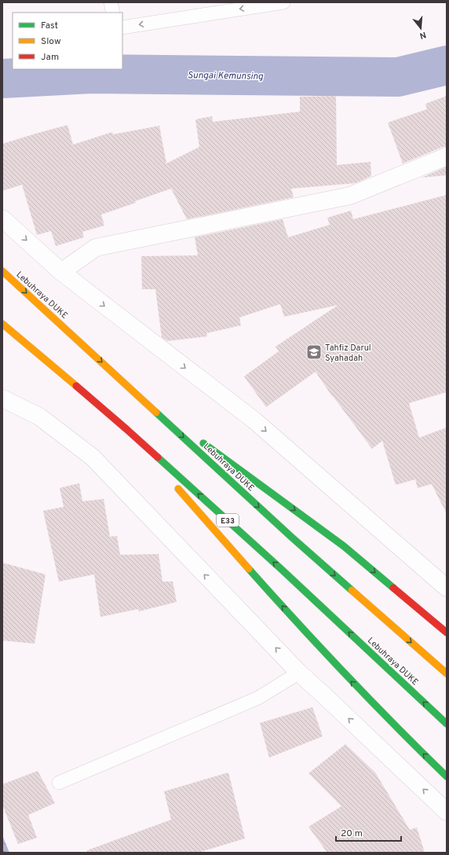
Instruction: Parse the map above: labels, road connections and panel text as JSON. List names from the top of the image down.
{
  "streets": {
    "highway": ["Lebuhraya DUKE", "E33"]
  },
  "water": ["Sungai Kemunsing"],
  "places": {
    "school or university": ["Tahfiz Darul Syahadah"]
  },
  "legend": ["Fast", "Slow", "Jam"],
  "scale_bar": "20 m",
  "north": "bottom"
}
